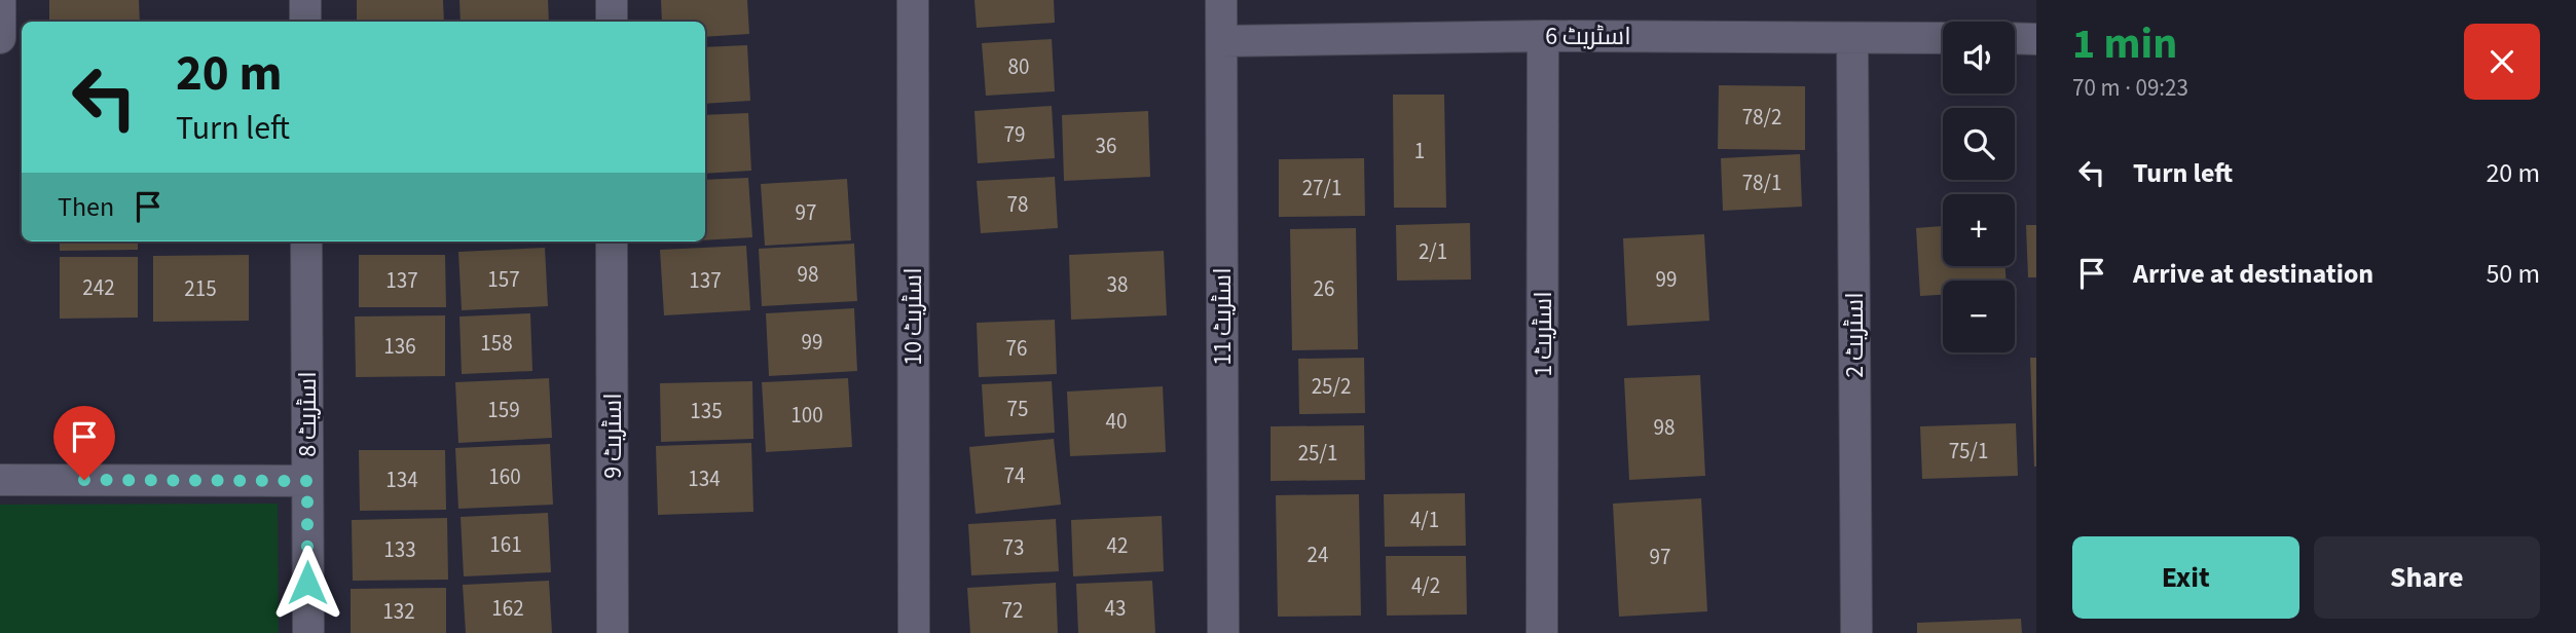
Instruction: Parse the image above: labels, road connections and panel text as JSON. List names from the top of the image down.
{
  "streets": {
    "street": [
      "اسٹریٹ 6",
      "اسٹریٹ 10",
      "اسٹریٹ 11",
      "اسٹریٹ 1",
      "اسٹریٹ 2",
      "اسٹریٹ 8",
      "اسٹریٹ 9"
    ]
  },
  "crossings": [
    ["اسٹریٹ 6", "اسٹریٹ 11"],
    ["اسٹریٹ 6", "اسٹریٹ 1"],
    ["اسٹریٹ 6", "اسٹریٹ 2"]
  ],
  "house_numbers": [
    "80",
    "78/2",
    "79",
    "36",
    "1",
    "78/1",
    "27/1",
    "78",
    "97",
    "2/1",
    "98",
    "157",
    "99",
    "137",
    "137",
    "38",
    "242",
    "215",
    "26",
    "99",
    "158",
    "136",
    "76",
    "25/2",
    "75",
    "159",
    "135",
    "100",
    "40",
    "98",
    "75/1",
    "25/1",
    "74",
    "160",
    "134",
    "134",
    "4/1",
    "161",
    "42",
    "73",
    "133",
    "24",
    "97",
    "4/2",
    "162",
    "43",
    "72",
    "132"
  ],
  "page": {
    "heading": ["1 min", "70 m · 09:23"],
    "map_buttons": ["+", "−"],
    "turn": ["20 m", "Turn left"],
    "list": [
      {
        "name": "Turn left",
        "value": "20 m"
      },
      {
        "name": "Arrive at destination",
        "value": "50 m"
      }
    ],
    "then": "Then",
    "buttons": ["Exit", "Share"]
  }
}
